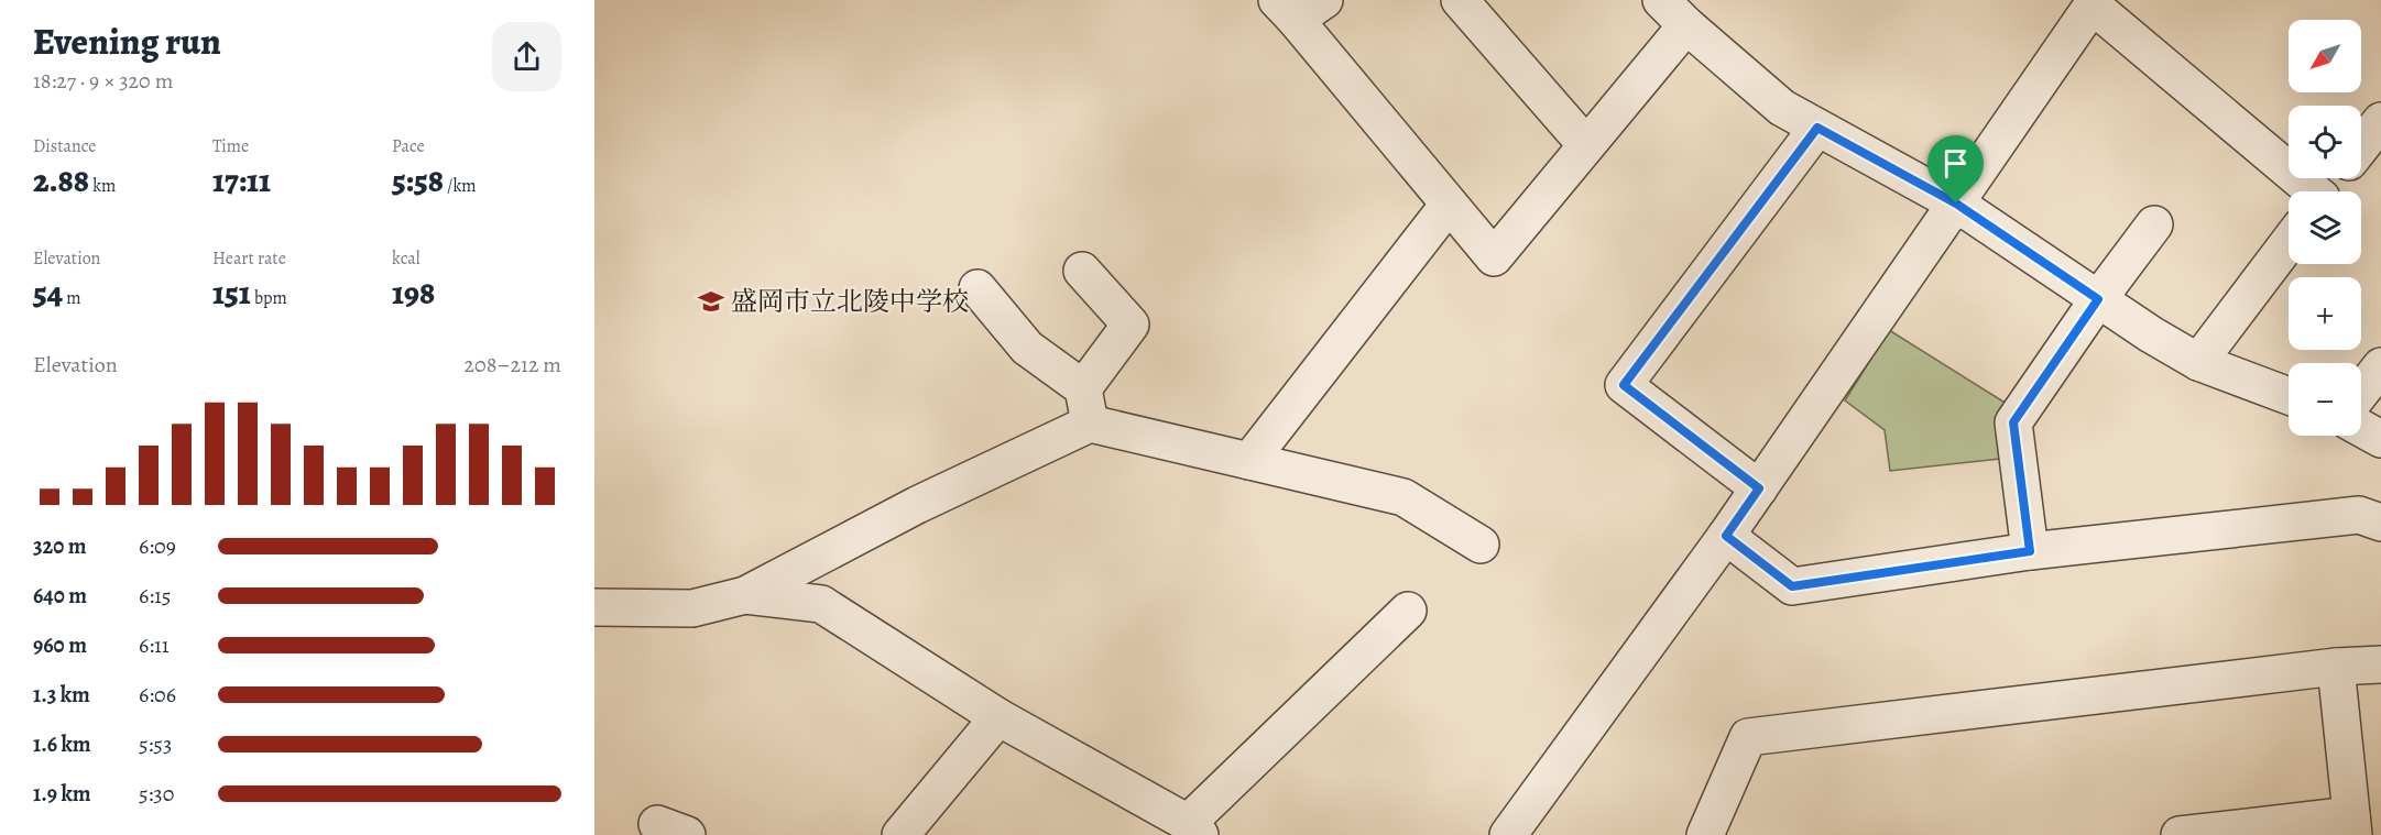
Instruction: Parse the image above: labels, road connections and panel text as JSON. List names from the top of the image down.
{
  "places": {
    "school or university": ["盛岡市立北陵中学校"]
  },
  "north": "bottom left",
  "page": {
    "heading": ["Evening run", "18:27 · 9 × 320 m"],
    "map_buttons": ["+", "−"],
    "stats": [
      ["Distance", "2.88 km"],
      ["Time", "17:11"],
      ["Pace", "5:58 /km"],
      ["Elevation", "54 m"],
      ["Heart rate", "151 bpm"],
      ["kcal", "198"]
    ],
    "chart": ["Elevation", "208–212 m"],
    "list": [
      {
        "name": "320 m",
        "note": "6:09"
      },
      {
        "name": "640 m",
        "note": "6:15"
      },
      {
        "name": "960 m",
        "note": "6:11"
      },
      {
        "name": "1.3 km",
        "note": "6:06"
      },
      {
        "name": "1.6 km",
        "note": "5:53"
      },
      {
        "name": "1.9 km",
        "note": "5:30"
      }
    ]
  }
}
